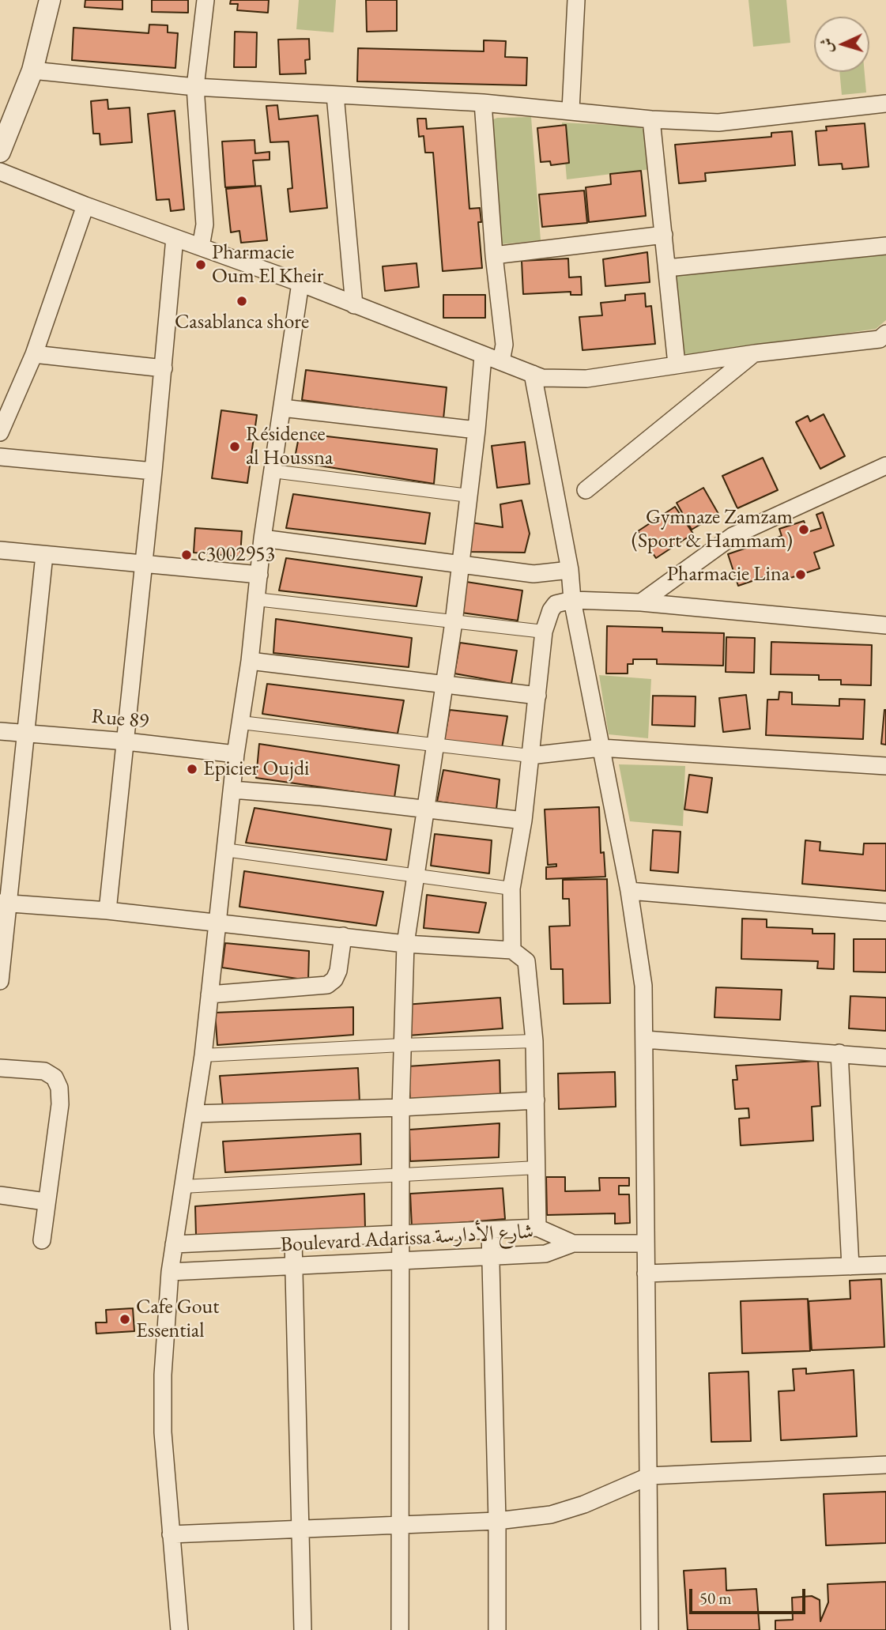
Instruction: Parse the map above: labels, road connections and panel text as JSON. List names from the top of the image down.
{
  "streets": {
    "street": ["Rue 89", "Boulevard Adarissa شارع الأدارسة"]
  },
  "places": [
    "Pharmacie Oum El Kheir",
    "Casablanca shore",
    "Résidence al Houssna",
    "Gymnaze Zamzam (Sport & Hammam)",
    "c3002953",
    "Pharmacie Lina",
    "Epicier Oujdi",
    "Cafe Gout Essential"
  ],
  "scale_bar": "50 m",
  "north": "left"
}
